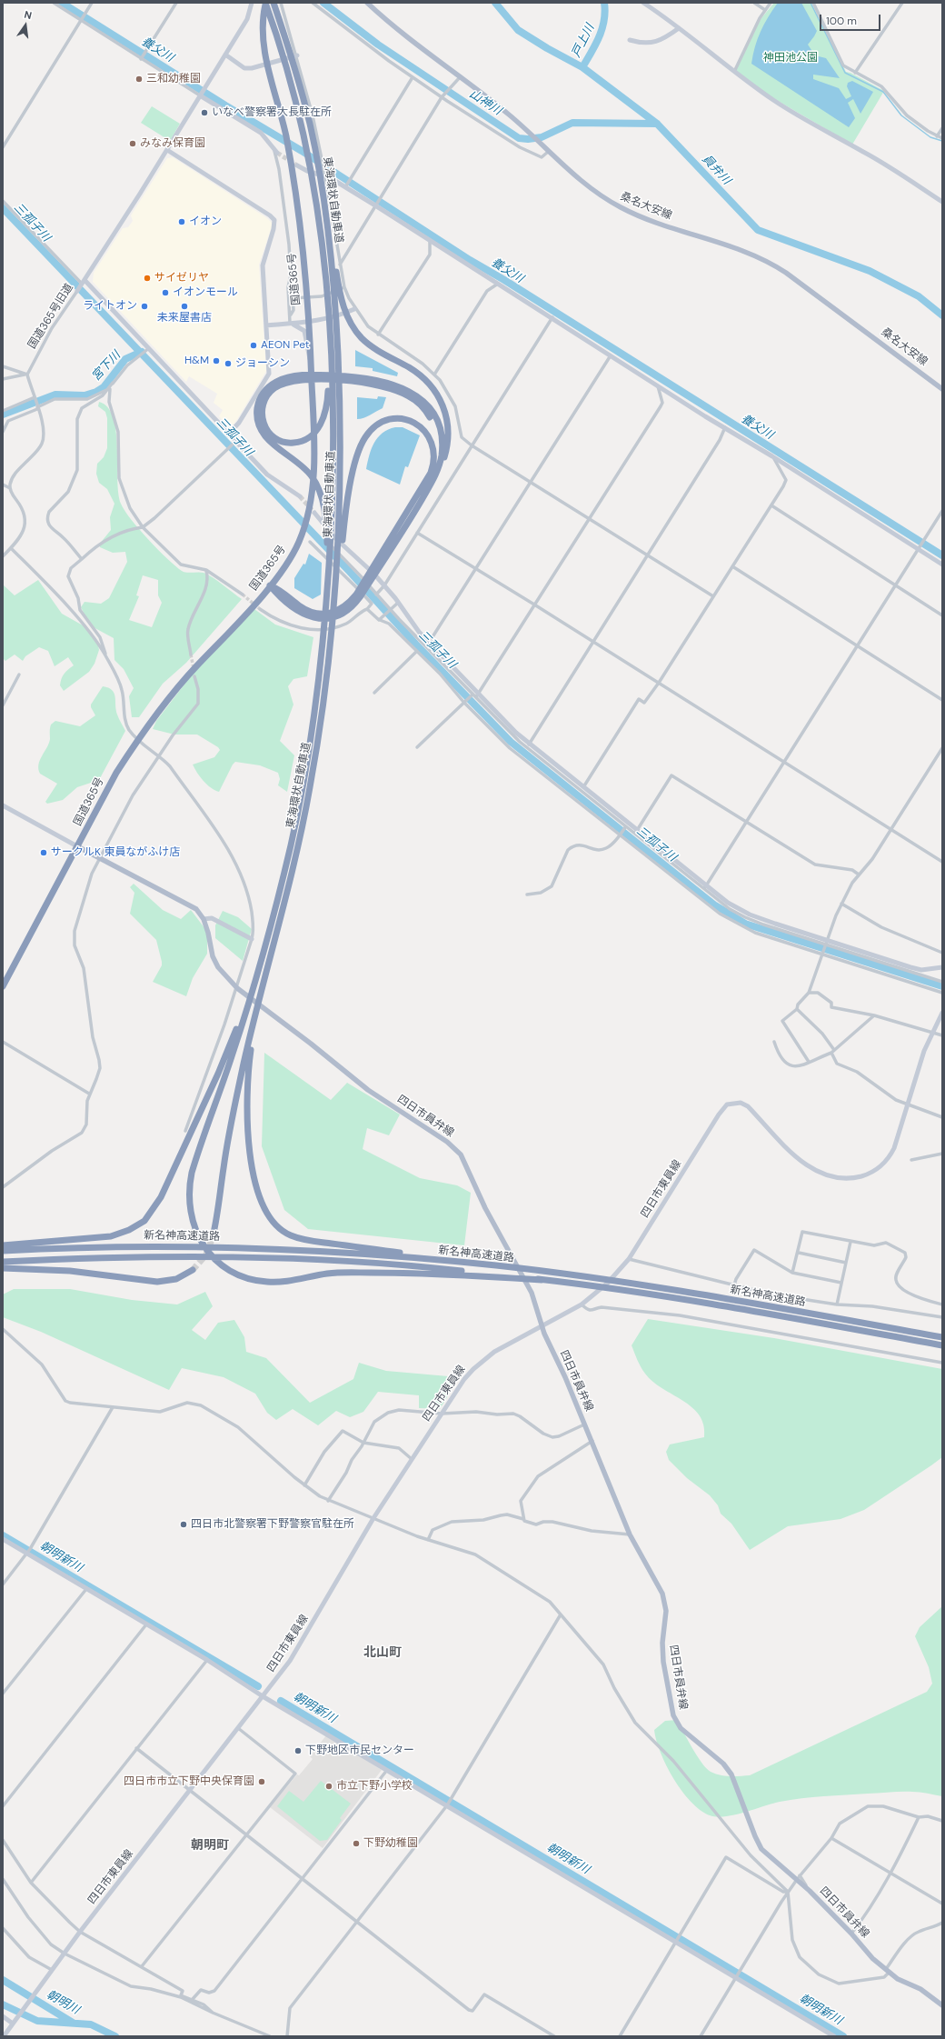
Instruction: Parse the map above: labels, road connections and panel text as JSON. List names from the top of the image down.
{
  "streets": {
    "highway": ["東海環状自動車道", "国道365号", "新名神高速道路"],
    "main road": ["桑名大安線", "四日市員弁線"],
    "street": ["国道365号旧道", "四日市東員線"]
  },
  "crossings": [
    ["東海環状自動車道", "国道365号"],
    ["国道365号", "四日市員弁線"],
    ["四日市員弁線", "四日市東員線"]
  ],
  "districts": ["北山町", "朝明町"],
  "water": [
    "戸上川",
    "養父川",
    "山神川",
    "員弁川",
    "三孤子川",
    "宮下川",
    "朝明新川",
    "朝明川"
  ],
  "parks": ["神田池公園"],
  "places": [
    "三和幼稚園",
    "いなべ警察署大長駐在所",
    "みなみ保育園",
    "イオン",
    "サイゼリヤ",
    "イオンモール",
    "ライトオン",
    "未来屋書店",
    "AEON Pet",
    "H&M",
    "ジョーシン",
    "サークルK 東員ながふけ店",
    "四日市北警察署下野警察官駐在所",
    "下野地区市民センター",
    "四日市市立下野中央保育園",
    "市立下野小学校",
    "下野幼稚園"
  ],
  "scale_bar": "100 m",
  "north": "top"
}
